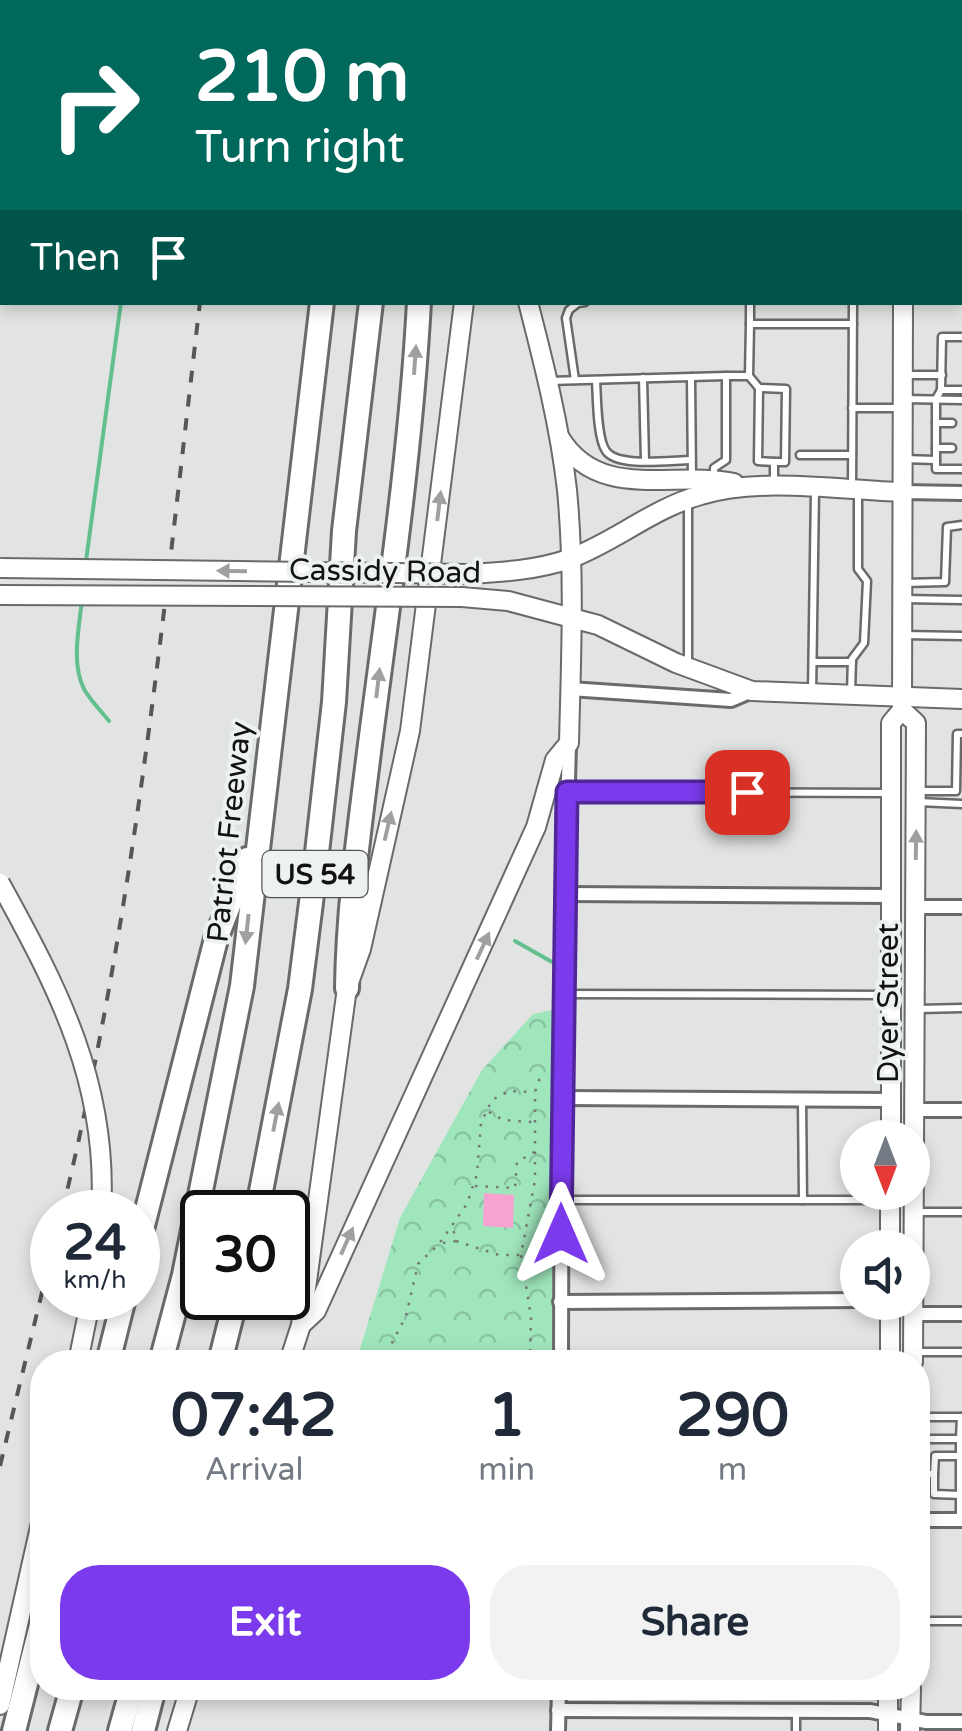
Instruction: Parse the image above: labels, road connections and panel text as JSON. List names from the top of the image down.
{
  "streets": {
    "highway": ["Patriot Freeway", "US 54"],
    "main road": ["Cassidy Road", "Dyer Street"]
  },
  "crossings": [
    ["Cassidy Road", "Dyer Street"]
  ],
  "north": "bottom",
  "page": {
    "turn": ["210 m", "Turn right"],
    "then": "Then",
    "speed": "24 km/h",
    "limit": "30",
    "eta": [
      "07:42",
      "Arrival",
      "1",
      "min",
      "290",
      "m"
    ],
    "buttons": ["Exit", "Share"]
  }
}
